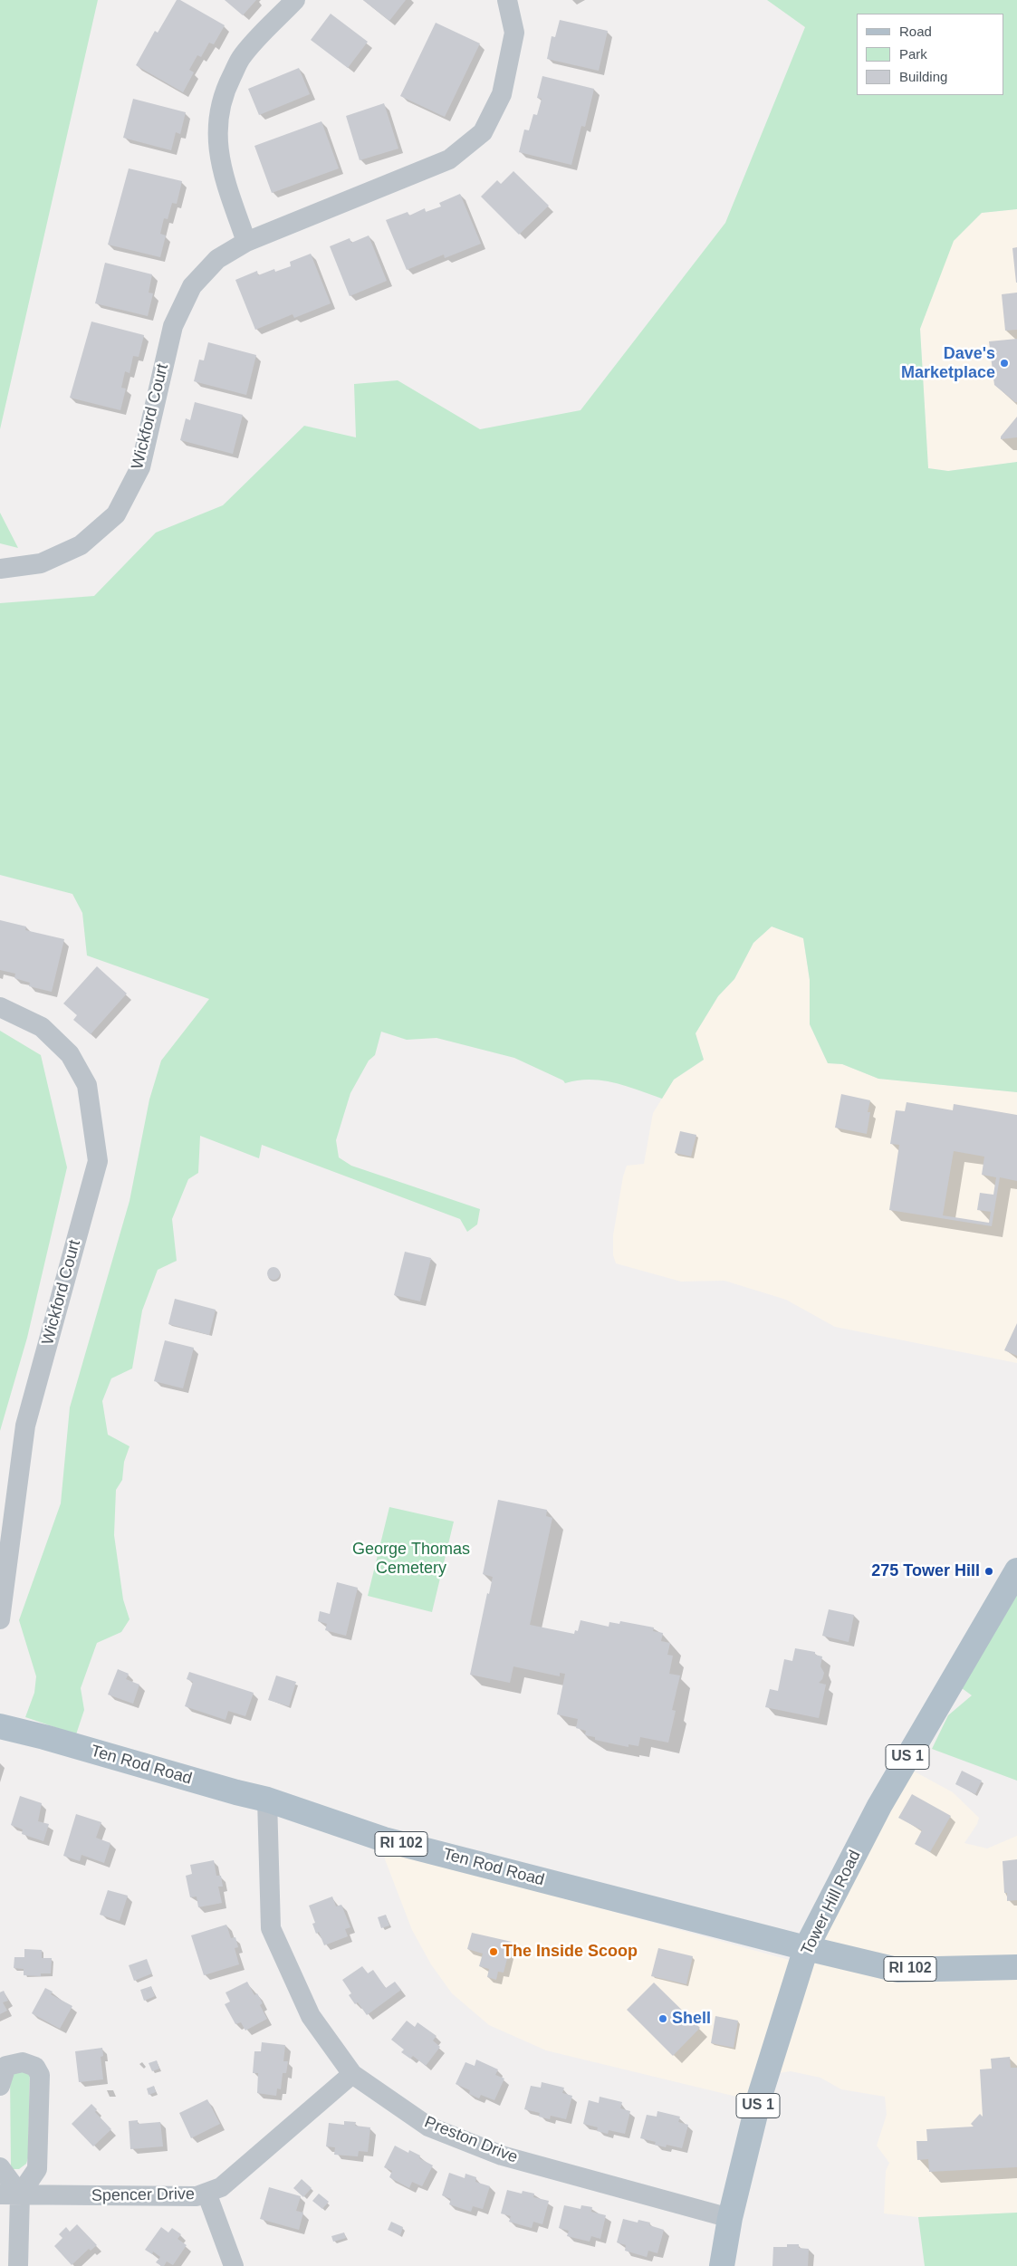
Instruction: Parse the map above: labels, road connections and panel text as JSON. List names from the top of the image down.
{
  "streets": {
    "main road": [
      "US 1",
      "Ten Rod Road",
      "RI 102",
      "Tower Hill Road"
    ],
    "street": ["Wickford Court", "Preston Drive", "Spencer Drive"]
  },
  "crossings": [
    ["Ten Rod Road", "RI 102"],
    ["Ten Rod Road", "Tower Hill Road"],
    ["Ten Rod Road", "Preston Drive"],
    ["RI 102", "Tower Hill Road"],
    ["Tower Hill Road", "Preston Drive"],
    ["Preston Drive", "Spencer Drive"]
  ],
  "parks": ["George Thomas Cemetery"],
  "places": [
    "Dave's Marketplace",
    "275 Tower Hill",
    "The Inside Scoop",
    "Shell"
  ],
  "legend": ["Road", "Park", "Building"]
}
